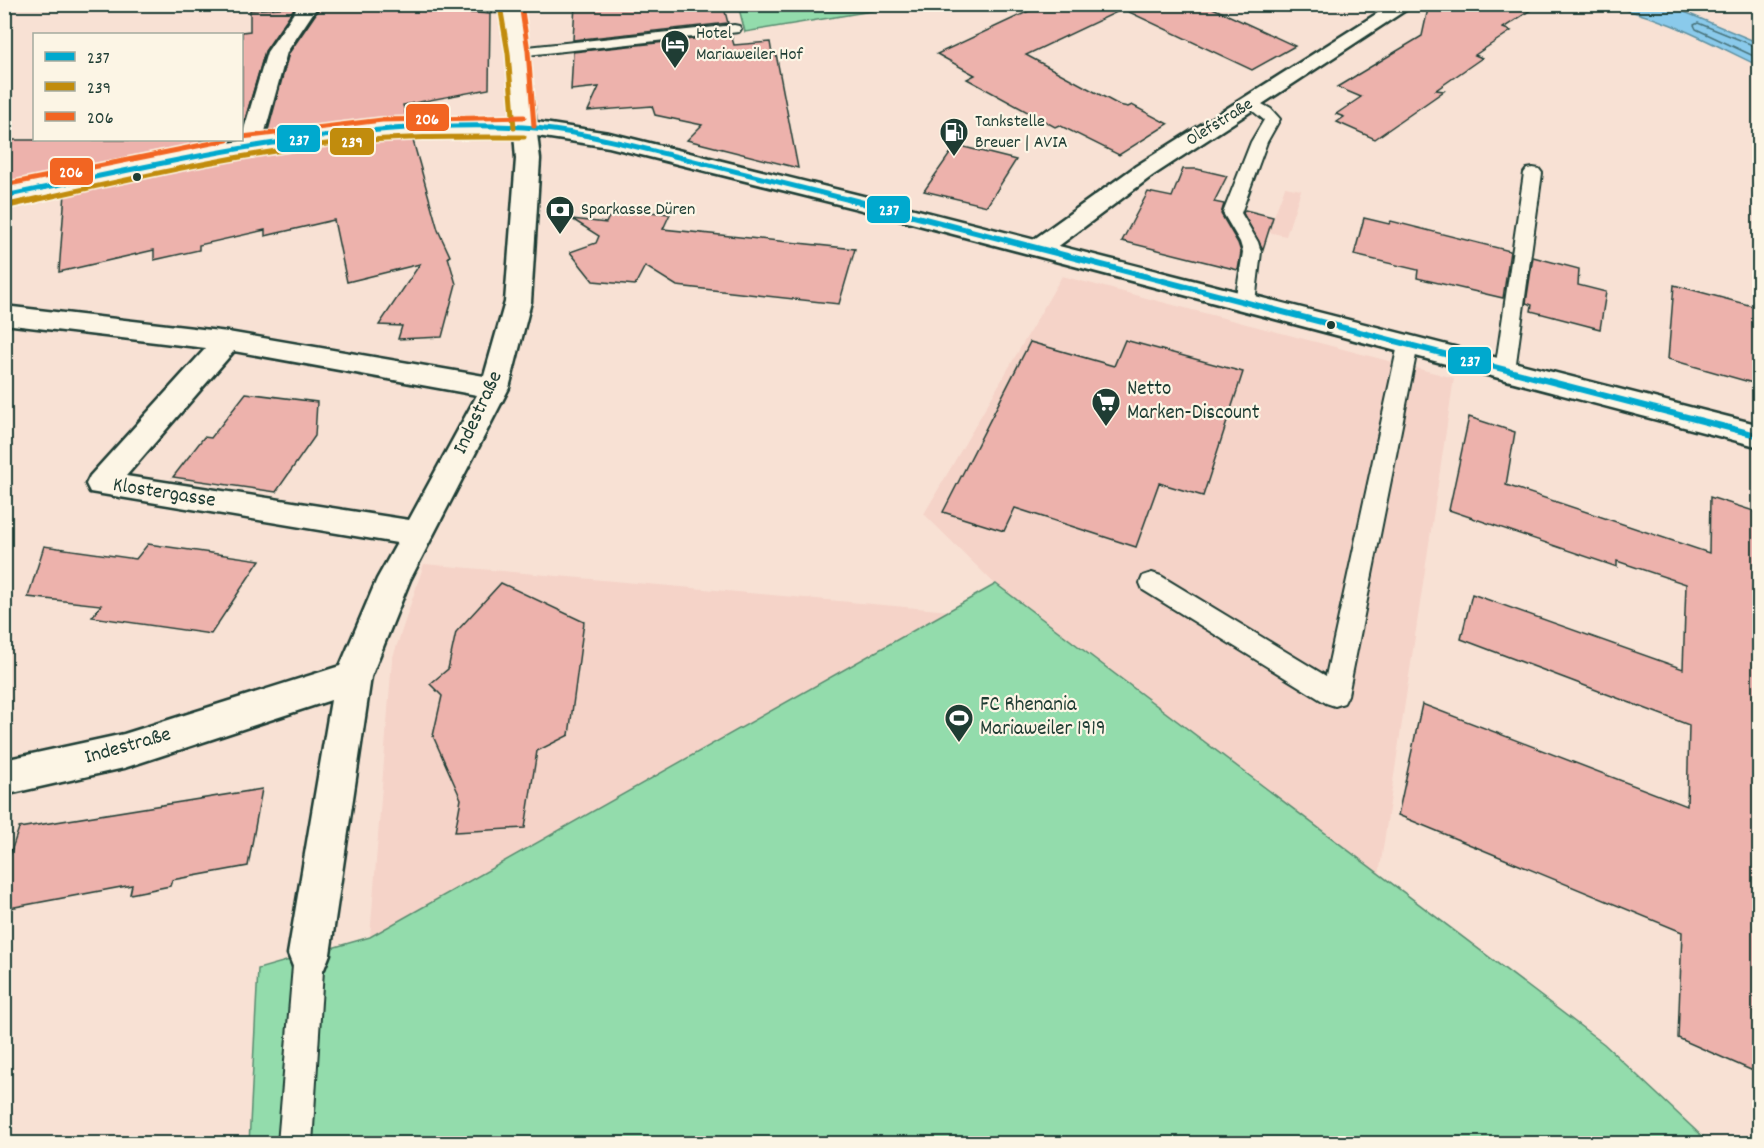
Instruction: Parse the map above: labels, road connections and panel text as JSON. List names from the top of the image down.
{
  "streets": {
    "street": ["Olefstraße", "Indestraße", "Klostergasse"]
  },
  "crossings": [
    ["Indestraße", "Klostergasse"]
  ],
  "places": {
    "hotel": ["Hotel Mariaweiler Hof"],
    "fuel station": ["Tankstelle Breuer | AVIA"],
    "bank": ["Sparkasse Düren"],
    "supermarket": ["Netto Marken-Discount"],
    "sports": ["FC Rhenania Mariaweiler 1919"]
  },
  "lines": ["transit line 206", "transit line 239", "transit line 237"],
  "legend": ["237", "239", "206"]
}
